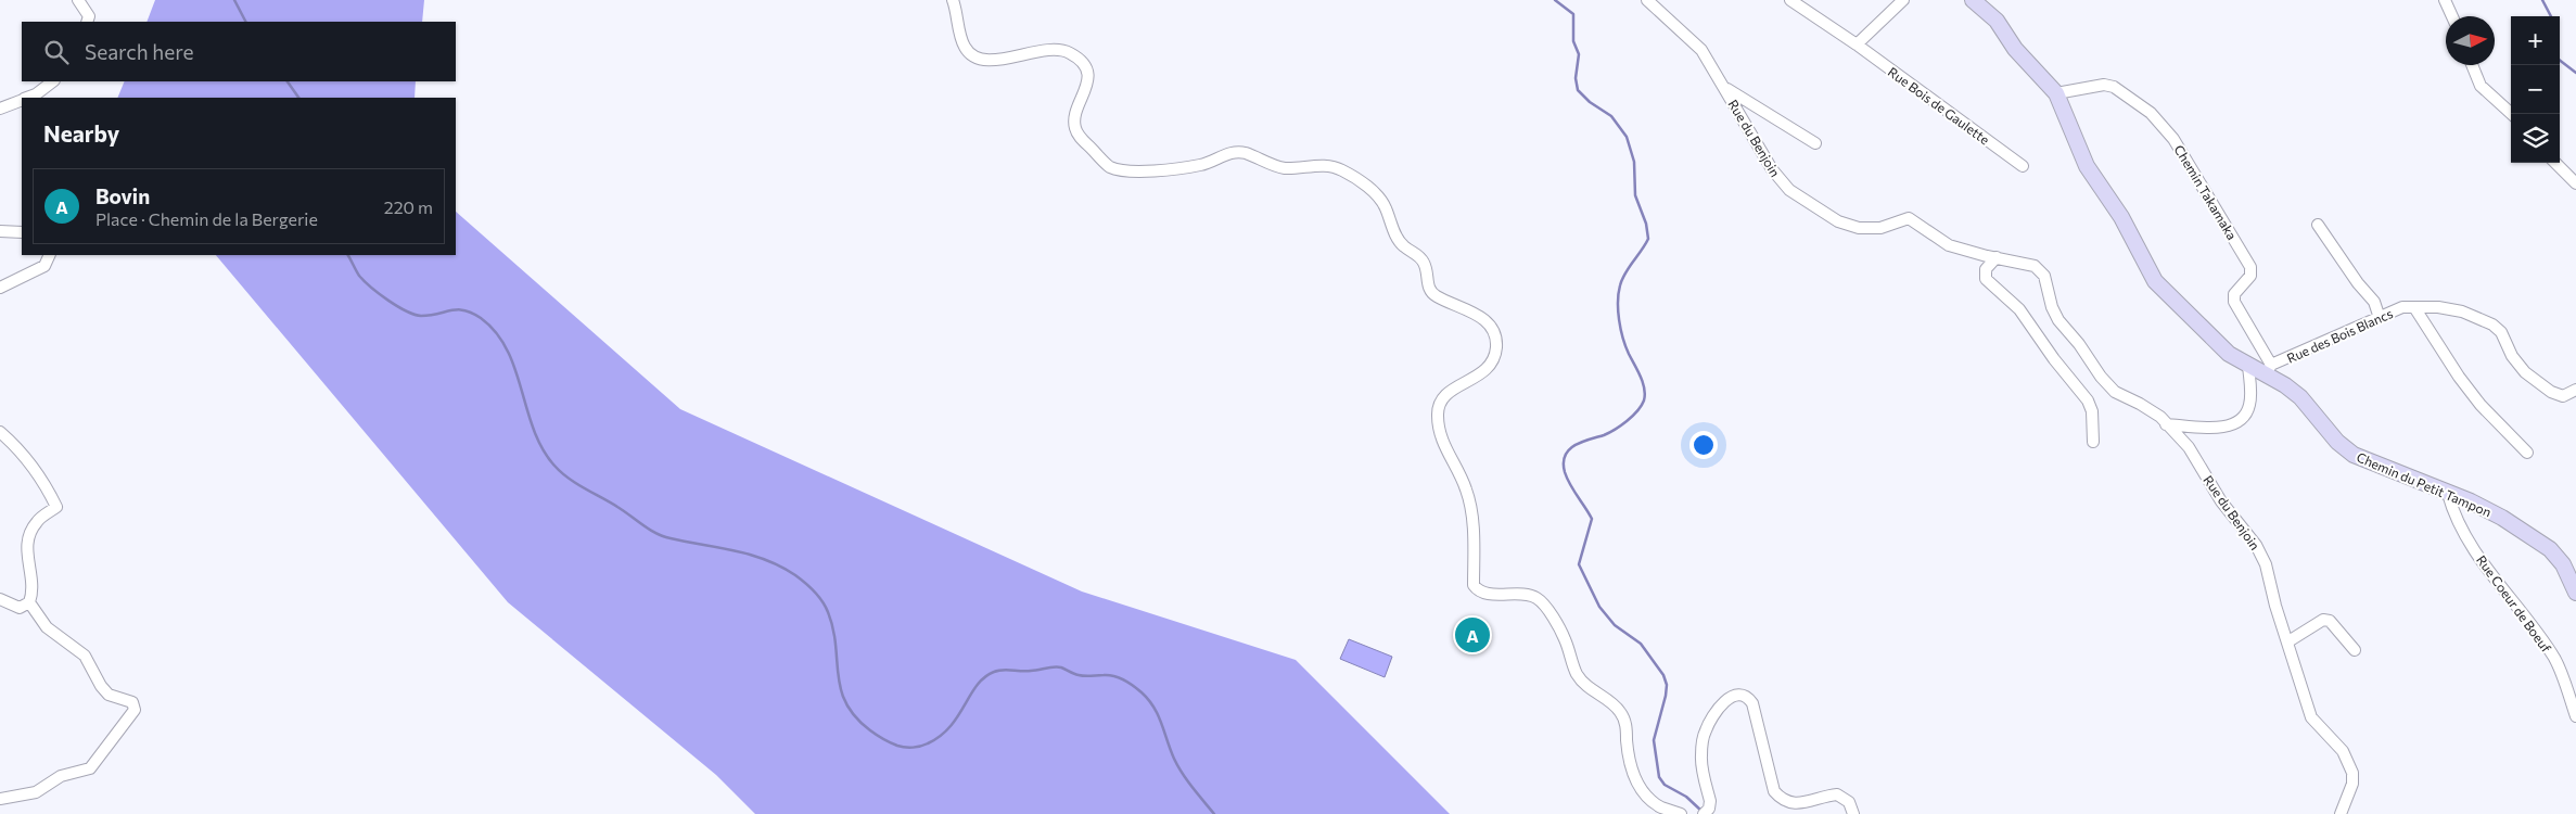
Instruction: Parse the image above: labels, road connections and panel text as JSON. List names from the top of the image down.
{
  "streets": {
    "street": [
      "Rue Bois de Gaulette",
      "Rue du Benjoin",
      "Chemin Takamaka",
      "Rue des Bois Blancs",
      "Chemin du Petit Tampon",
      "Rue Coeur de Boeuf"
    ]
  },
  "crossings": [
    ["Chemin Takamaka", "Rue des Bois Blancs"],
    ["Chemin Takamaka", "Chemin du Petit Tampon"],
    ["Rue des Bois Blancs", "Chemin du Petit Tampon"],
    ["Chemin du Petit Tampon", "Rue Coeur de Boeuf"]
  ],
  "north": "right",
  "page": {
    "map_buttons": ["+", "−"],
    "search": "Search here",
    "heading": "Nearby",
    "list": [
      {
        "mark": "A",
        "name": "Bovin",
        "note": "Place · Chemin de la Bergerie",
        "value": "220 m"
      }
    ],
    "pins": "A"
  }
}
